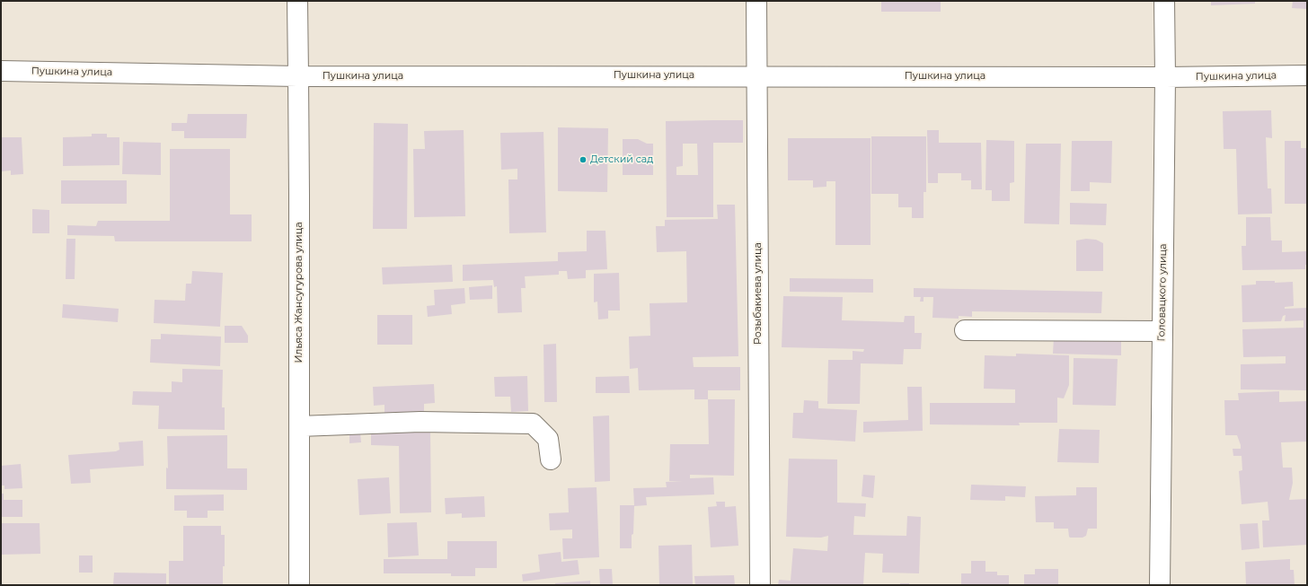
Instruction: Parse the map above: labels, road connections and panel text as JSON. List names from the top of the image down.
{
  "streets": {
    "main road": [
      "Пушкина улица",
      "Ильяса Жансугурова улица",
      "Головацкого улица",
      "Розыбакиева улица"
    ]
  },
  "crossings": [
    ["Пушкина улица", "Ильяса Жансугурова улица"],
    ["Пушкина улица", "Головацкого улица"],
    ["Пушкина улица", "Розыбакиева улица"]
  ],
  "places": ["Детский сад"]
}
